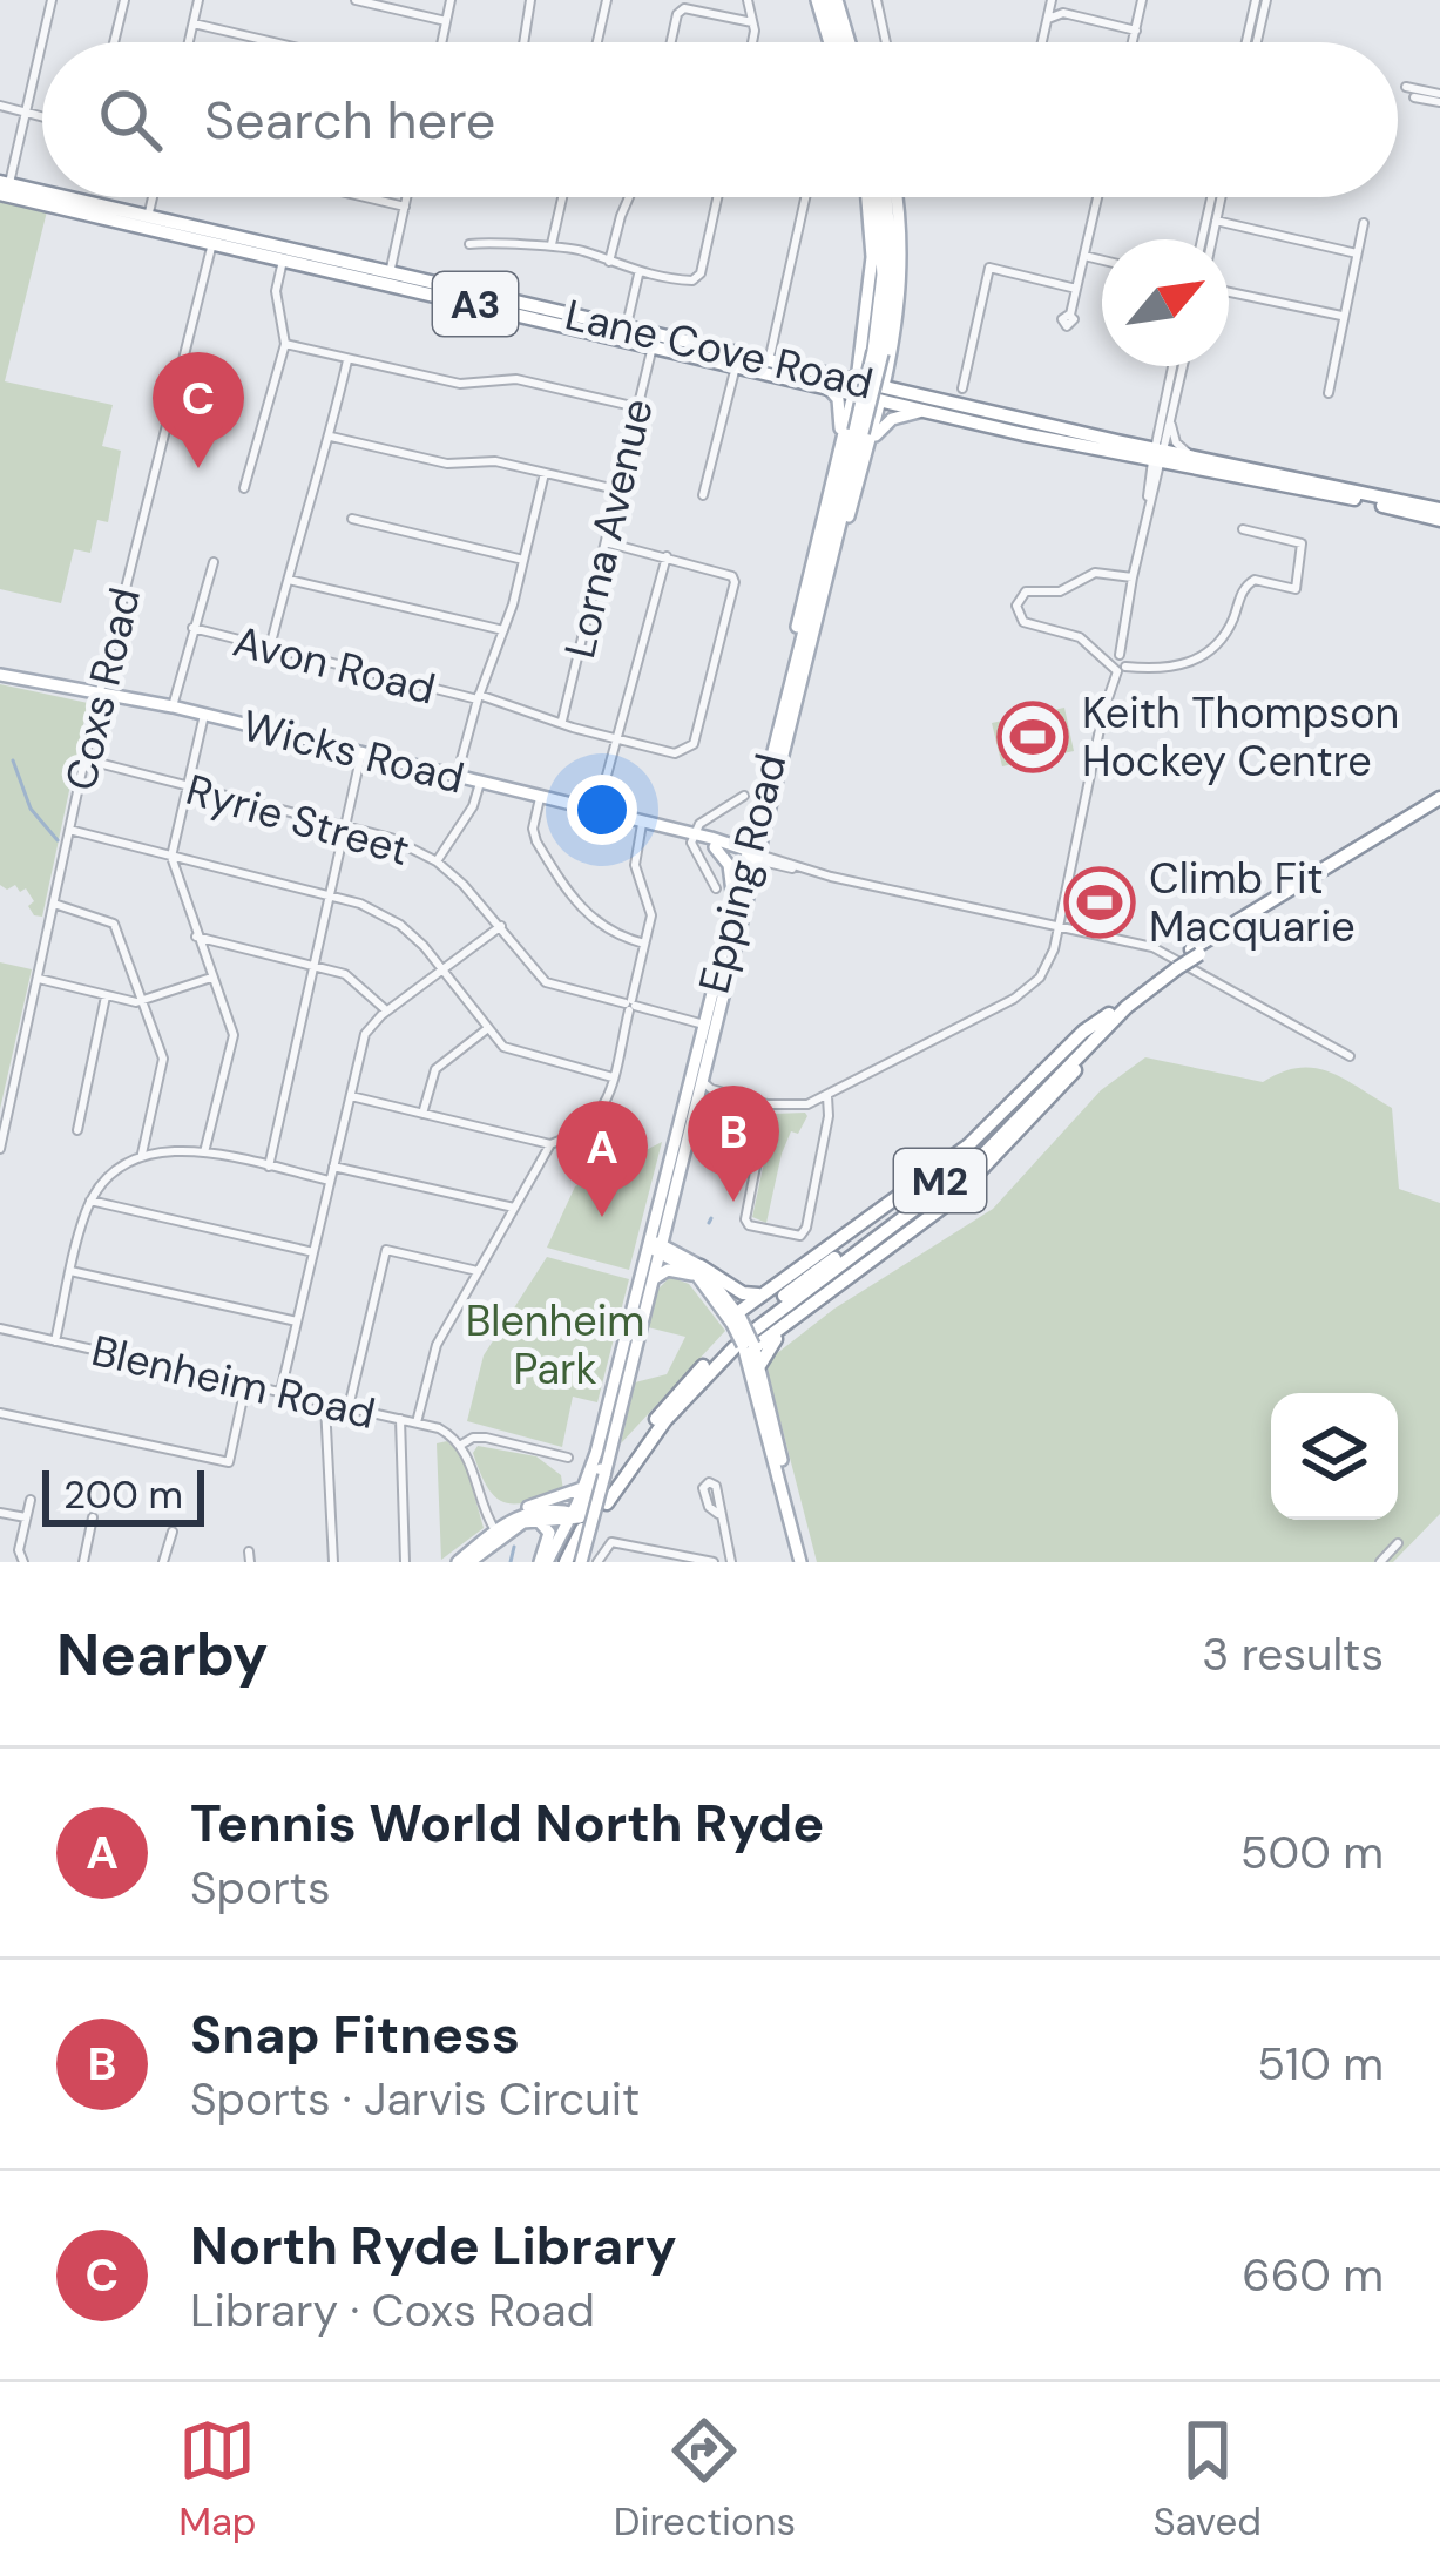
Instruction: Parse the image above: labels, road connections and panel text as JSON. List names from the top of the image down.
{
  "streets": {
    "highway": ["A3", "Lane Cove Road", "M2"],
    "main road": ["Wicks Road", "Epping Road"],
    "street": [
      "Lorna Avenue",
      "Avon Road",
      "Coxs Road",
      "Ryrie Street",
      "Blenheim Road"
    ]
  },
  "crossings": [
    ["Lane Cove Road", "Lorna Avenue"],
    ["Lane Cove Road", "Coxs Road"],
    ["Lorna Avenue", "Avon Road"],
    ["Coxs Road", "Wicks Road"],
    ["Coxs Road", "Ryrie Street"],
    ["Wicks Road", "Epping Road"],
    ["Ryrie Street", "Epping Road"],
    ["Epping Road", "M2"]
  ],
  "parks": ["Blenheim Park"],
  "places": {
    "sports": ["Keith Thompson Hockey Centre", "Climb Fit Macquarie"]
  },
  "scale_bar": "200 m",
  "north": "top right",
  "page": {
    "search": "Search here",
    "pins": ["C", "B", "A"],
    "scale": "200 m",
    "heading": ["Nearby", "3 results"],
    "list": [
      {
        "mark": "A",
        "name": "Tennis World North Ryde",
        "note": "Sports",
        "value": "500 m"
      },
      {
        "mark": "B",
        "name": "Snap Fitness",
        "note": "Sports · Jarvis Circuit",
        "value": "510 m"
      },
      {
        "mark": "C",
        "name": "North Ryde Library",
        "note": "Library · Coxs Road",
        "value": "660 m"
      }
    ],
    "nav": ["Map", "Directions", "Saved"]
  }
}
